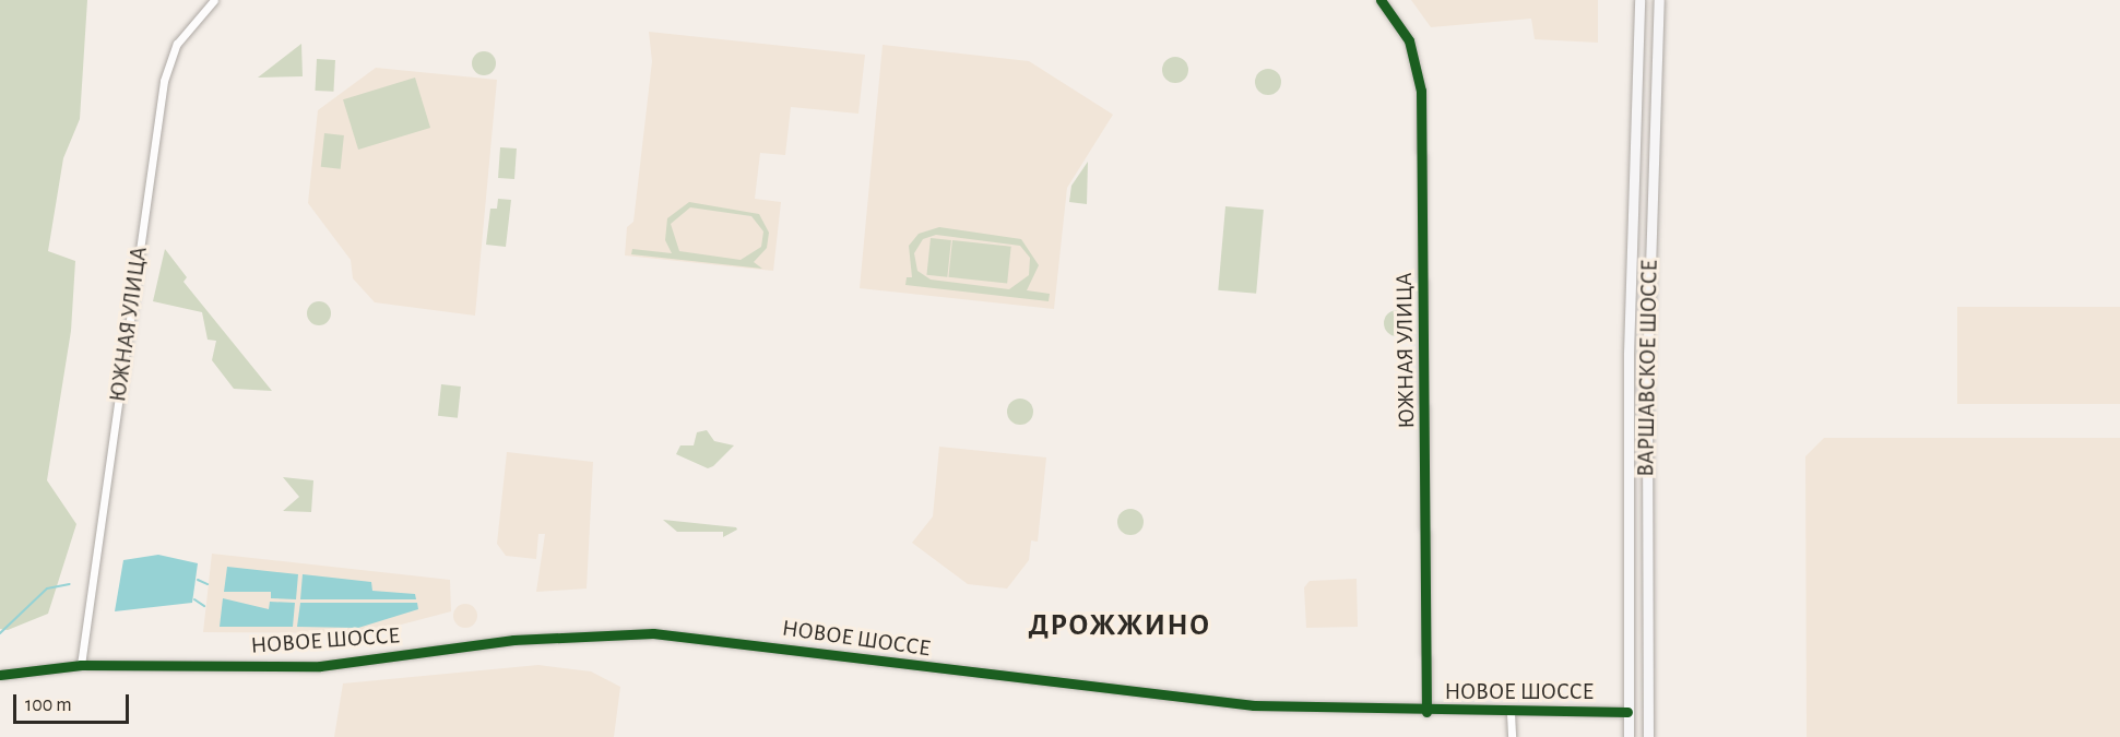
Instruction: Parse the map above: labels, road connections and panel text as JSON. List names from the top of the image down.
{
  "streets": {
    "main road": ["ВАРШАВСКОЕ ШОССЕ"],
    "street": ["ЮЖНАЯ УЛИЦА", "НОВОЕ ШОССЕ"]
  },
  "crossings": [
    ["ЮЖНАЯ УЛИЦА", "НОВОЕ ШОССЕ"],
    ["ВАРШАВСКОЕ ШОССЕ", "НОВОЕ ШОССЕ"]
  ],
  "districts": ["ДРОЖЖИНО"],
  "scale_bar": "100 m"
}
